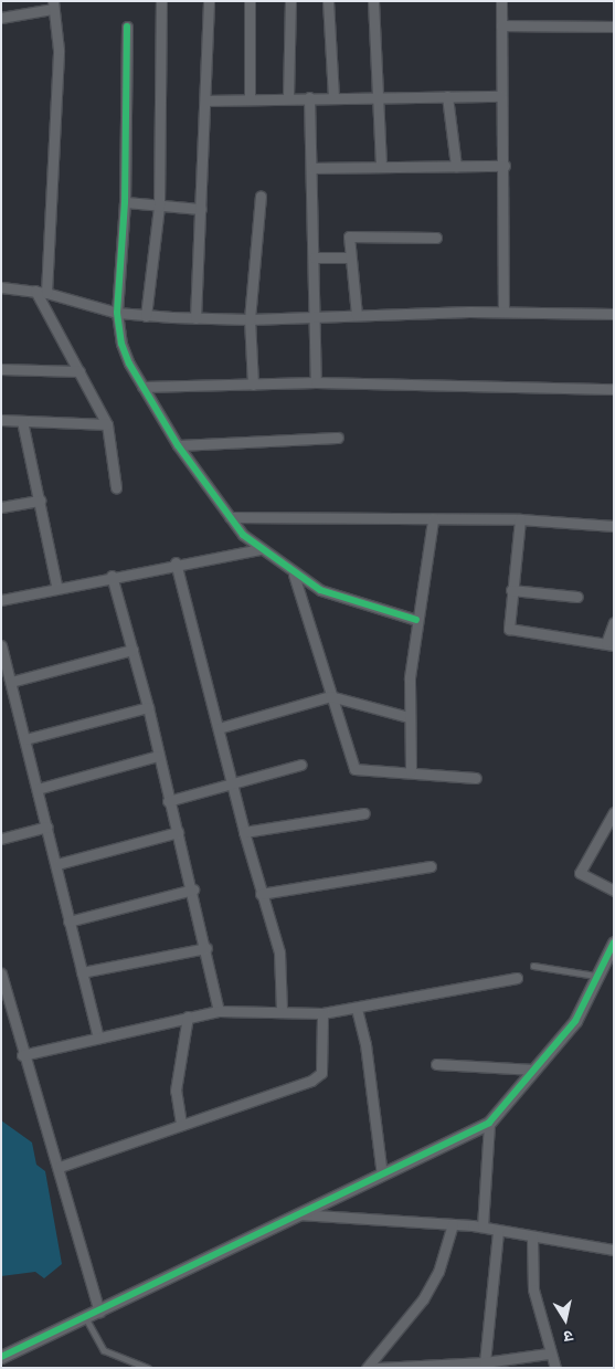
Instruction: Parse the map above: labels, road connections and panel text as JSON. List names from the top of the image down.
{
  "north": "bottom"
}
